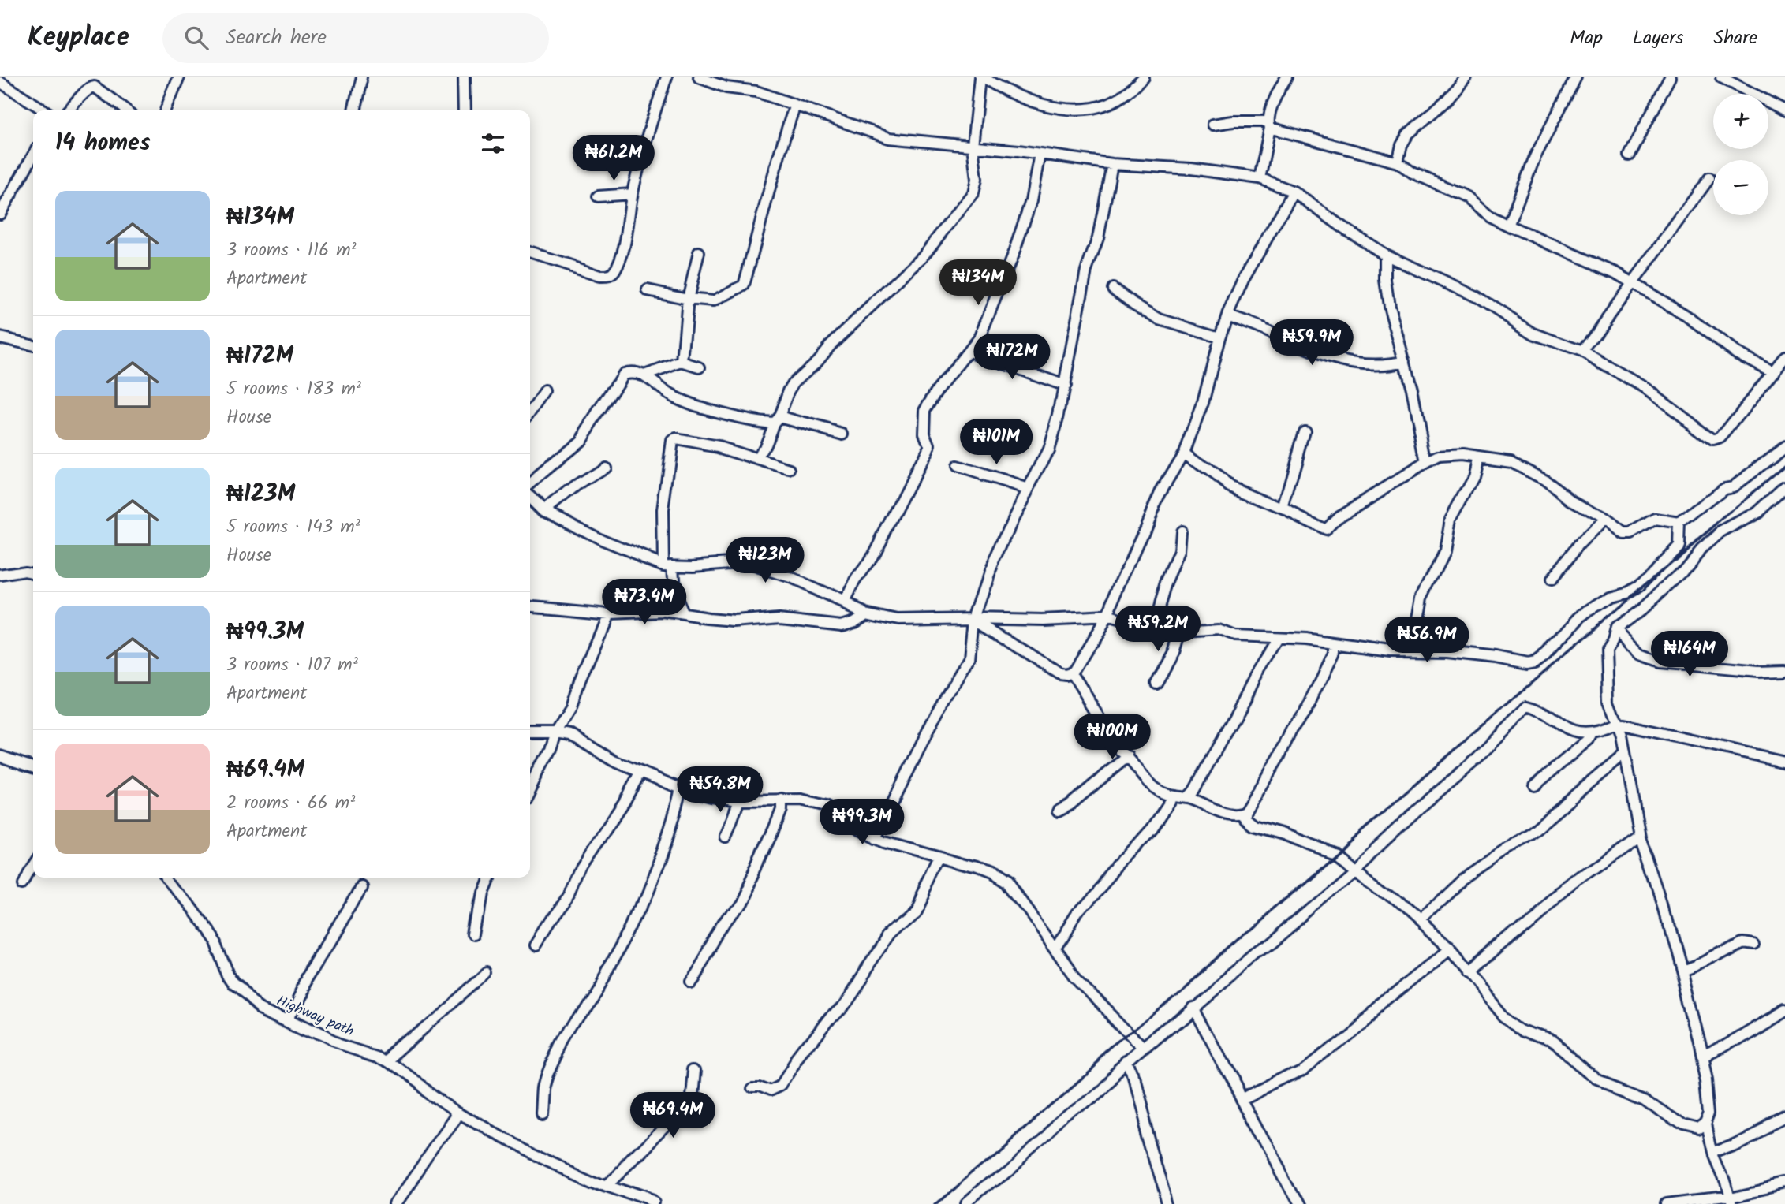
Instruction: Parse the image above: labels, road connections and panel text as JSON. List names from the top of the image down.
{
  "streets": {
    "street": ["Highway path"]
  },
  "page": {
    "header": "Keyplace",
    "search": "Search here",
    "nav": ["Map", "Layers", "Share"],
    "map_buttons": ["+", "−"],
    "heading": "14 homes",
    "price": [
      "₦61.2M",
      "₦134M",
      "₦59.9M",
      "₦172M",
      "₦101M",
      "₦123M",
      "₦73.4M",
      "₦59.2M",
      "₦56.9M",
      "₦164M",
      "₦100M",
      "₦54.8M",
      "₦99.3M",
      "₦69.4M"
    ],
    "list": [
      {
        "name": "₦134M",
        "note": "3 rooms · 116 m² · Apartment"
      },
      {
        "name": "₦172M",
        "note": "5 rooms · 183 m² · House"
      },
      {
        "name": "₦123M",
        "note": "5 rooms · 143 m² · House"
      },
      {
        "name": "₦99.3M",
        "note": "3 rooms · 107 m² · Apartment"
      },
      {
        "name": "₦69.4M",
        "note": "2 rooms · 66 m² · Apartment"
      }
    ]
  }
}
